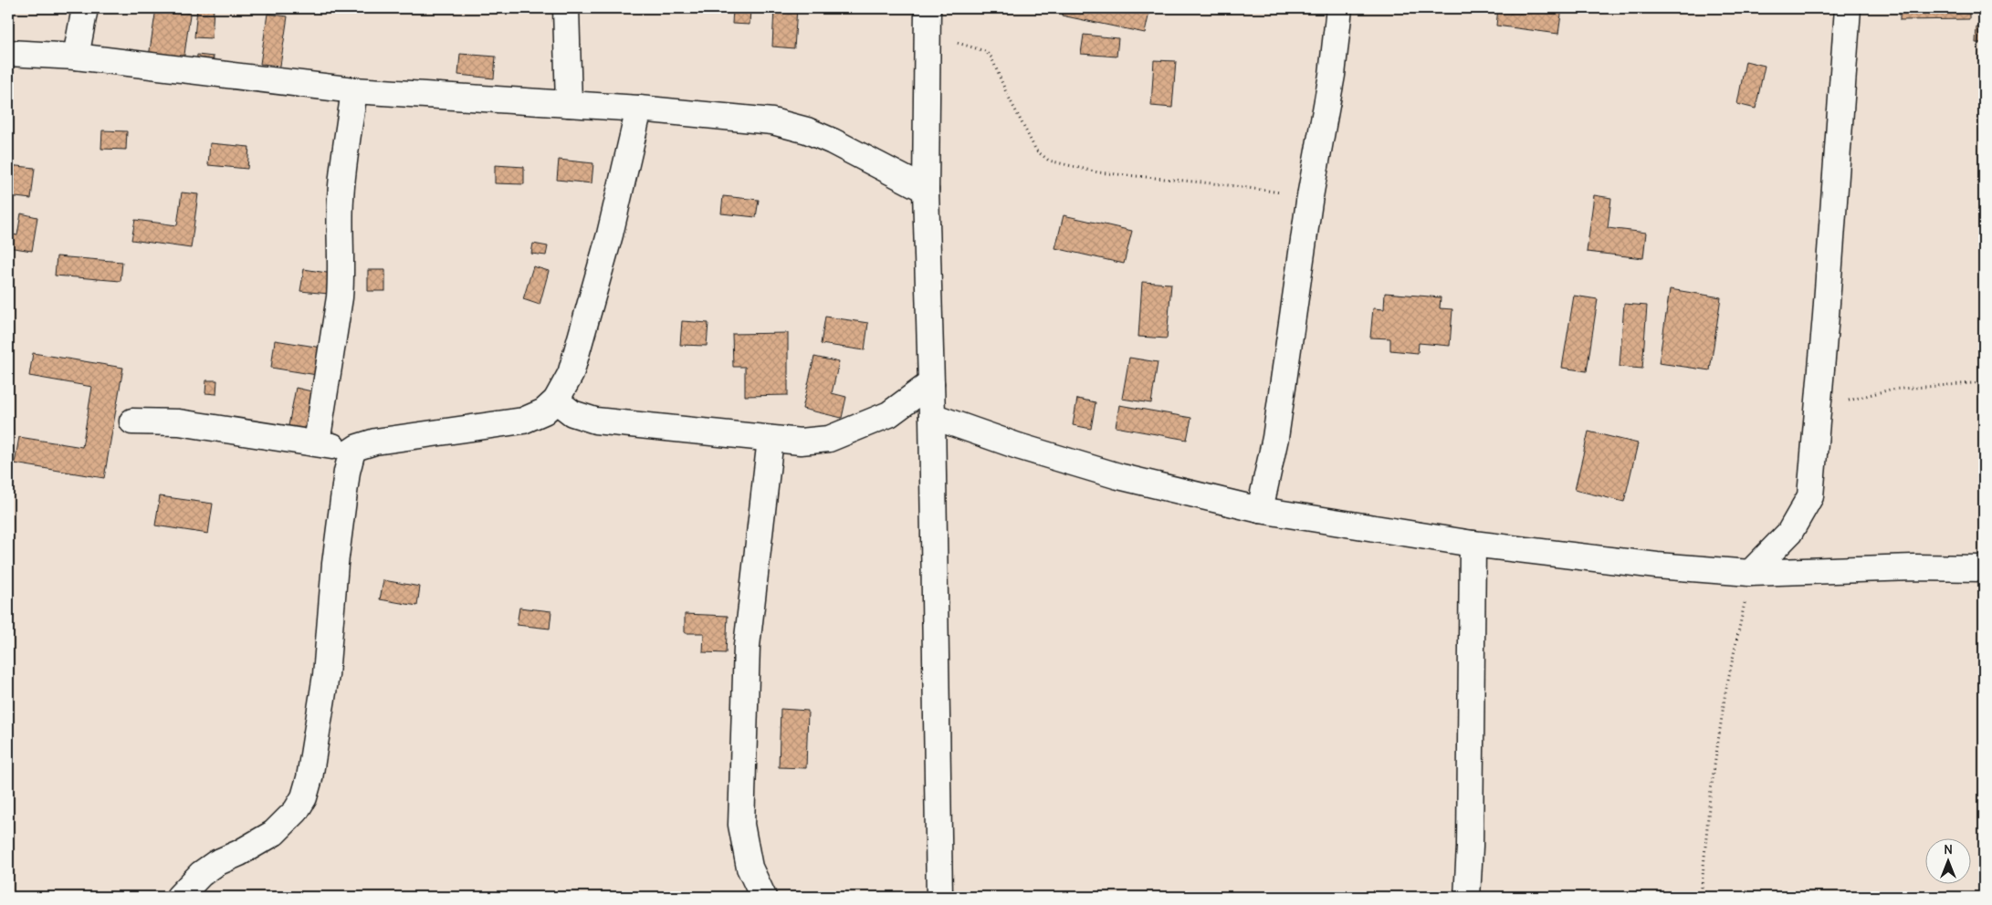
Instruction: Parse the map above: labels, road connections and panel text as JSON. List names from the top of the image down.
{
  "north": "top"
}
